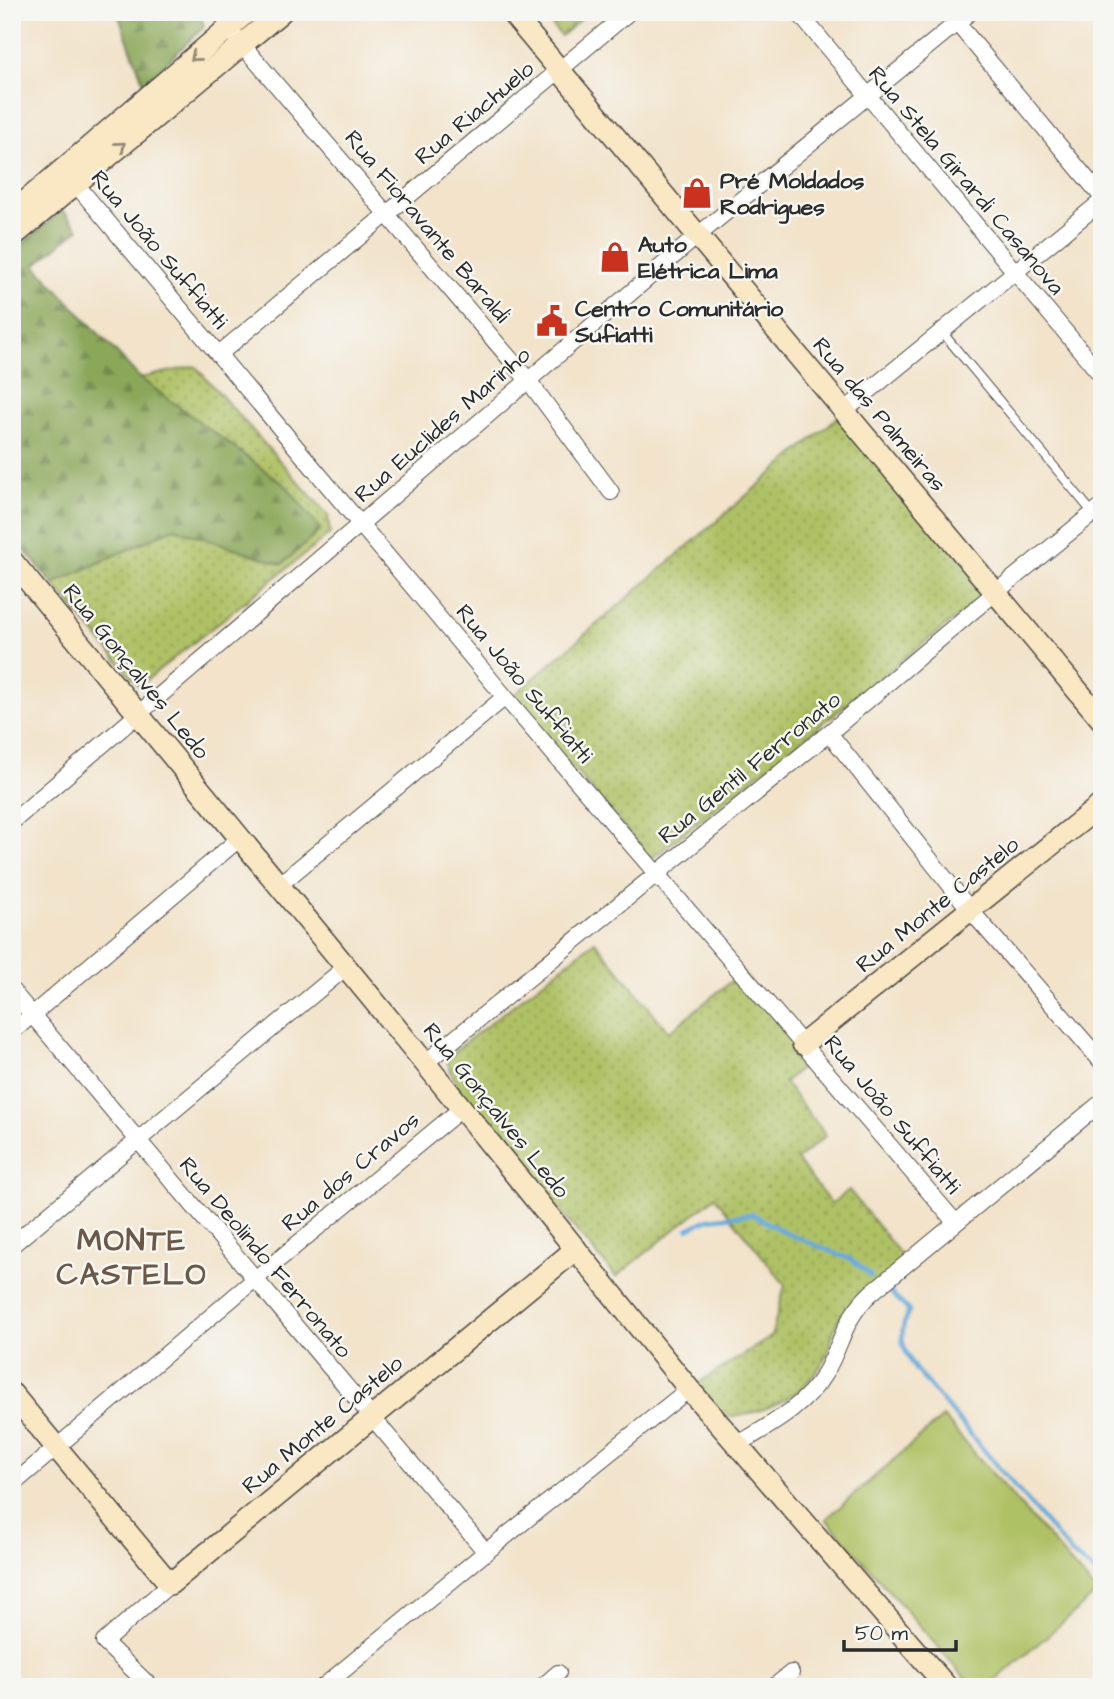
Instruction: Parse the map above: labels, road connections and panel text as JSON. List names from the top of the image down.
{
  "streets": {
    "street": [
      "Rua Riachuelo",
      "Rua Stela Girardi Casanova",
      "Rua Fioravante Baraldi",
      "Rua João Suffiatti",
      "Rua das Palmeiras",
      "Rua Euclides Marinho",
      "Rua Gonçalves Ledo",
      "Rua Gentil Ferronato",
      "Rua Monte Castelo",
      "Rua dos Cravos",
      "Rua Deolindo Ferronato"
    ]
  },
  "crossings": [
    ["Rua Riachuelo", "Rua Fioravante Baraldi"],
    ["Rua Riachuelo", "Rua João Suffiatti"],
    ["Rua Riachuelo", "Rua das Palmeiras"],
    ["Rua Stela Girardi Casanova", "Rua Euclides Marinho"],
    ["Rua Fioravante Baraldi", "Rua Euclides Marinho"],
    ["Rua João Suffiatti", "Rua Euclides Marinho"],
    ["Rua João Suffiatti", "Rua Gentil Ferronato"],
    ["Rua João Suffiatti", "Rua Monte Castelo"],
    ["Rua das Palmeiras", "Rua Euclides Marinho"],
    ["Rua das Palmeiras", "Rua Gentil Ferronato"],
    ["Rua Euclides Marinho", "Rua Gonçalves Ledo"],
    ["Rua Gonçalves Ledo", "Rua Gentil Ferronato"],
    ["Rua Gonçalves Ledo", "Rua Monte Castelo"],
    ["Rua Gonçalves Ledo", "Rua dos Cravos"],
    ["Rua Monte Castelo", "Rua Deolindo Ferronato"],
    ["Rua dos Cravos", "Rua Deolindo Ferronato"]
  ],
  "districts": ["MONTE CASTELO"],
  "places": {
    "shop": ["Pré Moldados Rodrigues", "Auto Elétrica Lima"],
    "public building": ["Centro Comunitário Sufiatti"]
  },
  "scale_bar": "50 m"
}
